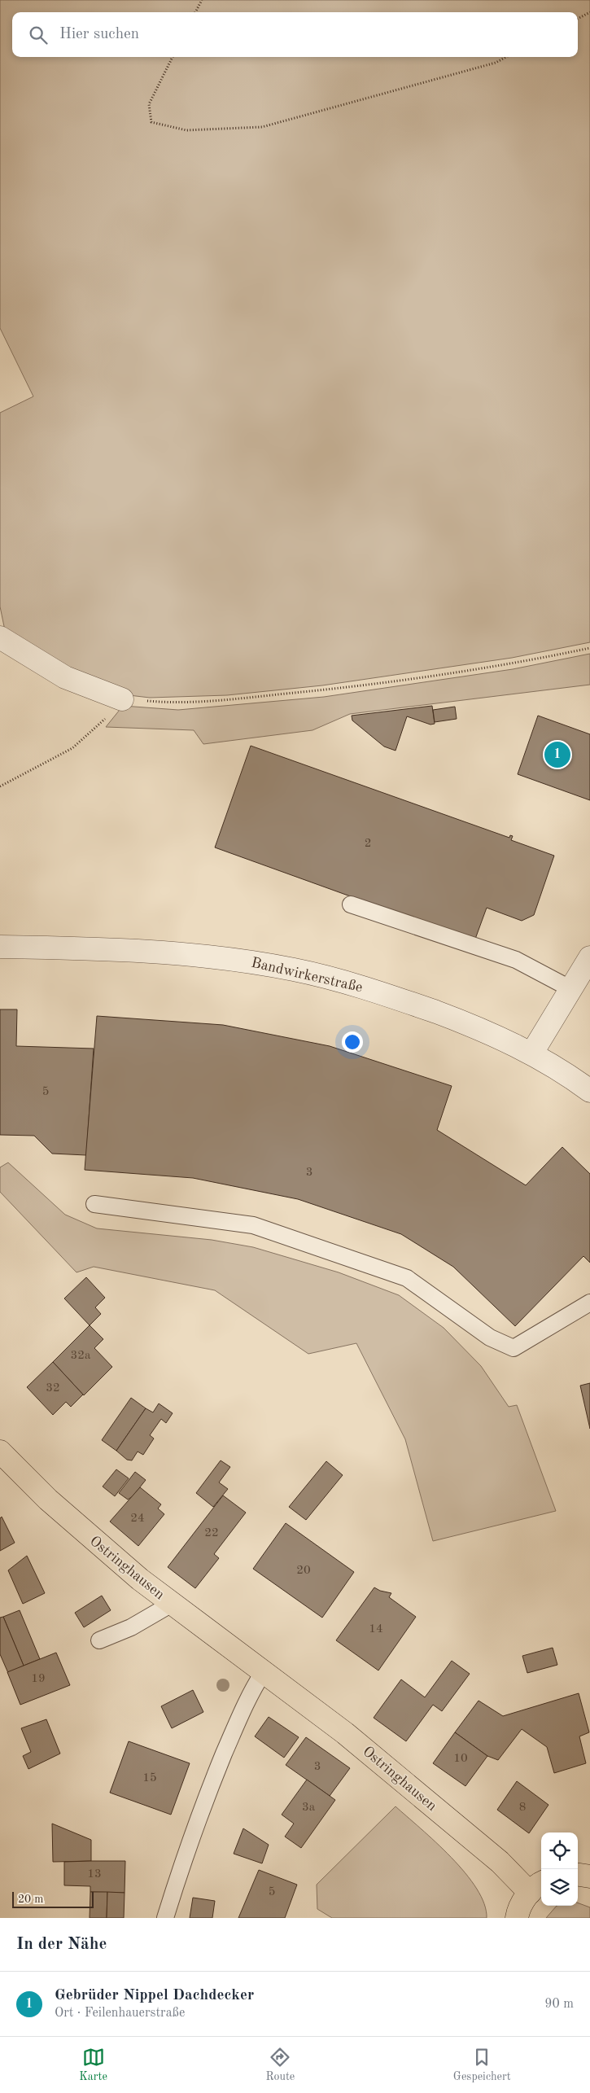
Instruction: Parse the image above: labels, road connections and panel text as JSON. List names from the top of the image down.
{
  "streets": {
    "main road": ["Ostringhausen"],
    "street": ["Bandwirkerstraße"]
  },
  "house_numbers": [
    "2",
    "5",
    "3",
    "32a",
    "32",
    "24",
    "22",
    "20",
    "14",
    "19",
    "10",
    "3",
    "15",
    "3a",
    "8",
    "13",
    "5"
  ],
  "scale_bar": "20 m",
  "page": {
    "search": "Hier suchen",
    "pins": "1",
    "scale": "20 m",
    "heading": "In der Nähe",
    "list": [
      {
        "mark": "1",
        "name": "Gebrüder Nippel Dachdecker",
        "note": "Ort · Feilenhauerstraße",
        "value": "90 m"
      }
    ],
    "nav": ["Karte", "Route", "Gespeichert"]
  }
}
